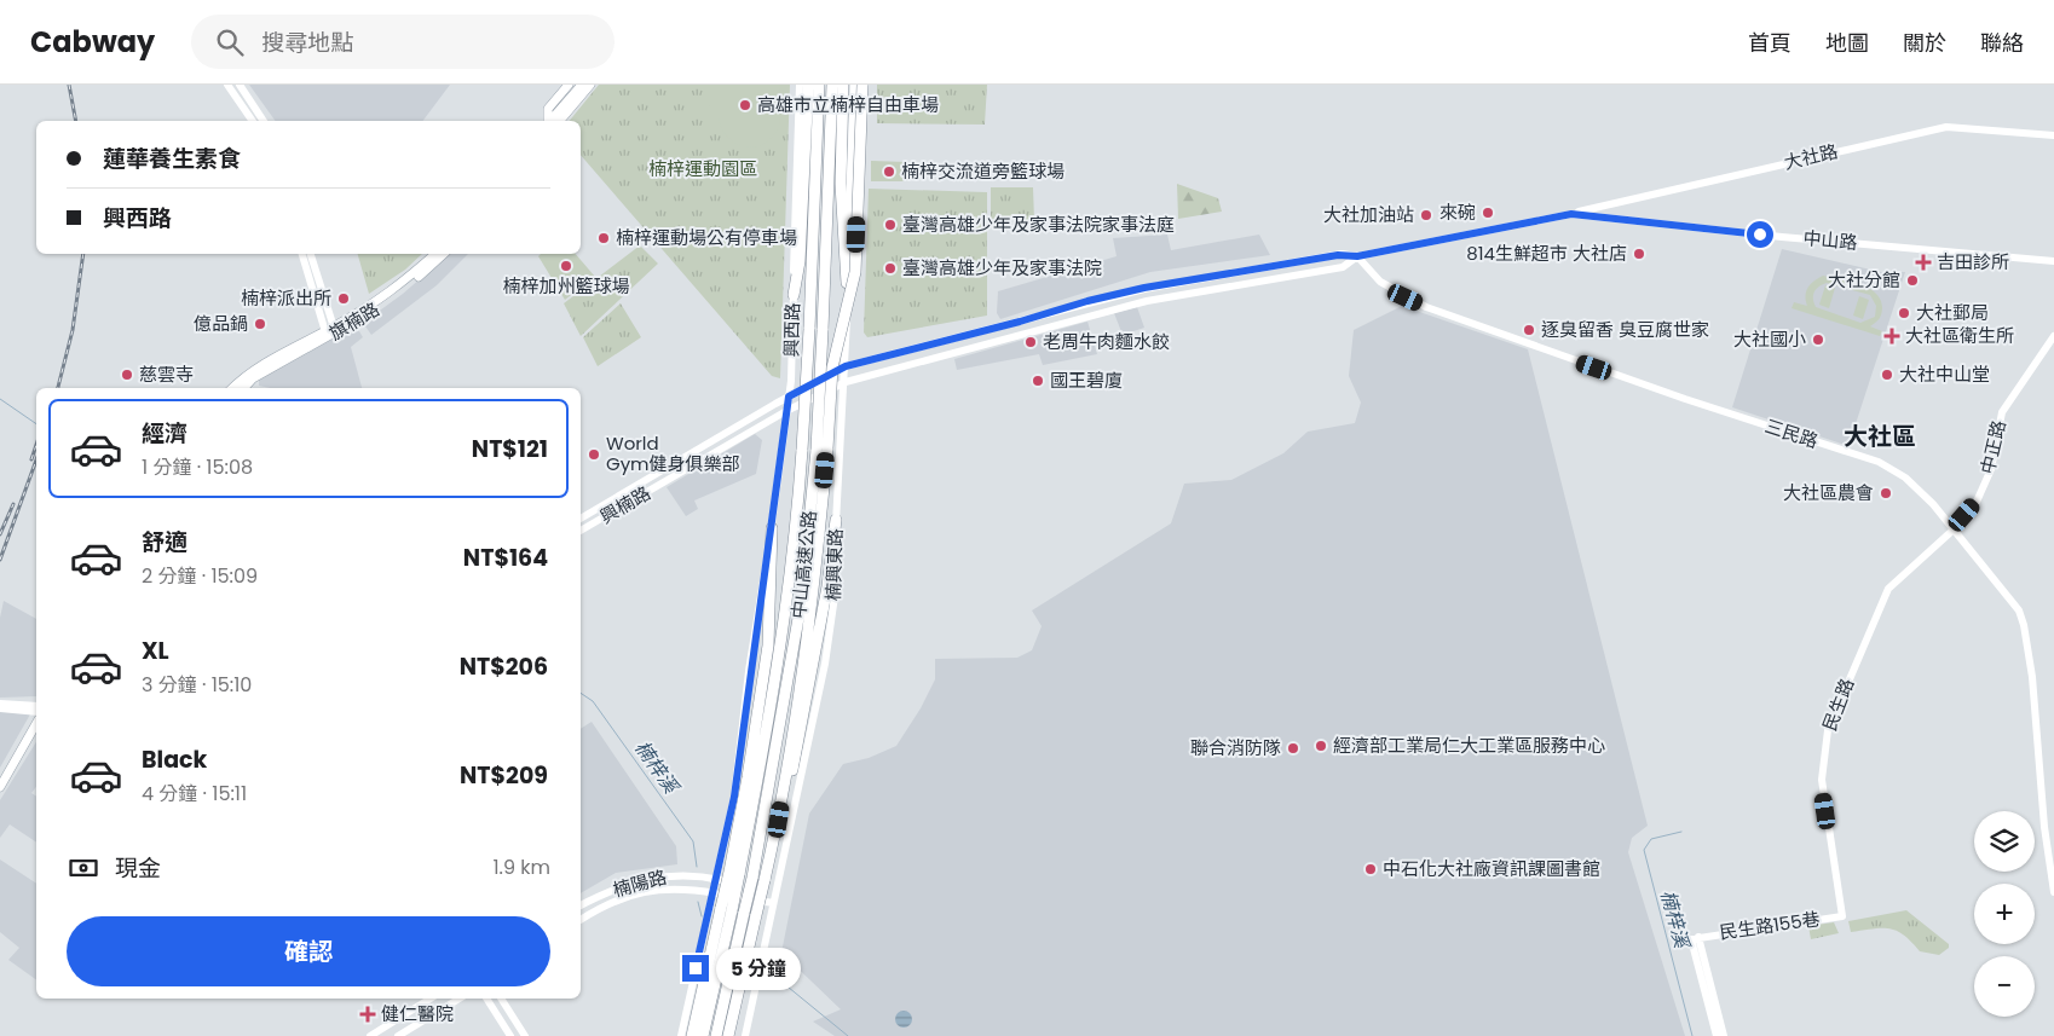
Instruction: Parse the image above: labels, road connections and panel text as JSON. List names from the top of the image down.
{
  "streets": {
    "highway": ["中山高速公路"],
    "main road": ["旗楠路"],
    "street": [
      "大社路",
      "中山路",
      "興西路",
      "三民路",
      "中正路",
      "興楠路",
      "楠興東路",
      "民生路",
      "楠陽路",
      "民生路155巷"
    ]
  },
  "crossings": [
    ["大社路", "中山路"],
    ["中山路", "三民路"],
    ["中山路", "興楠路"],
    ["興西路", "興楠路"],
    ["興西路", "中山高速公路"],
    ["興西路", "楠陽路"],
    ["三民路", "中正路"],
    ["三民路", "興楠路"],
    ["三民路", "民生路"],
    ["中正路", "民生路"],
    ["興楠路", "楠興東路"],
    ["楠興東路", "楠陽路"],
    ["民生路", "民生路155巷"]
  ],
  "districts": ["大社區"],
  "water": ["楠梓溪"],
  "parks": ["楠梓運動園區"],
  "places": {
    "other": [
      "高雄市立楠梓自由車場",
      "楠梓交流道旁籃球場",
      "來碗",
      "大社加油站",
      "臺灣高雄少年及家事法院家事法庭",
      "楠梓運動場公有停車場",
      "814生鮮超市 大社店",
      "楠梓加州籃球場",
      "臺灣高雄少年及家事法院",
      "大社分館",
      "楠梓派出所",
      "大社郵局",
      "億品鍋",
      "逐臭留香 臭豆腐世家",
      "大社國小",
      "老周牛肉麵水餃",
      "慈雲寺",
      "大社中山堂",
      "國王碧廈",
      "World Gym健身俱樂部",
      "大社區農會",
      "經濟部工業局仁大工業區服務中心",
      "聯合消防隊",
      "中石化大社廠資訊課圖書館"
    ],
    "health": ["吉田診所", "大社區衛生所", "健仁醫院"]
  },
  "page": {
    "header": "Cabway",
    "search": "搜尋地點",
    "nav": [
      "首頁",
      "地圖",
      "關於",
      "聯絡"
    ],
    "banner": ["蓮華養生素食", "興西路"],
    "list": [
      {
        "name": "經濟",
        "note": "1 分鐘 · 15:08",
        "value": "NT$121"
      },
      {
        "name": "舒適",
        "note": "2 分鐘 · 15:09",
        "value": "NT$164"
      },
      {
        "name": "XL",
        "note": "3 分鐘 · 15:10",
        "value": "NT$206"
      },
      {
        "name": "Black",
        "note": "4 分鐘 · 15:11",
        "value": "NT$209"
      }
    ],
    "map_buttons": ["+", "−"],
    "pay": ["現金", "1.9 km"],
    "buttons": "確認",
    "bubble": "5 分鐘"
  }
}
